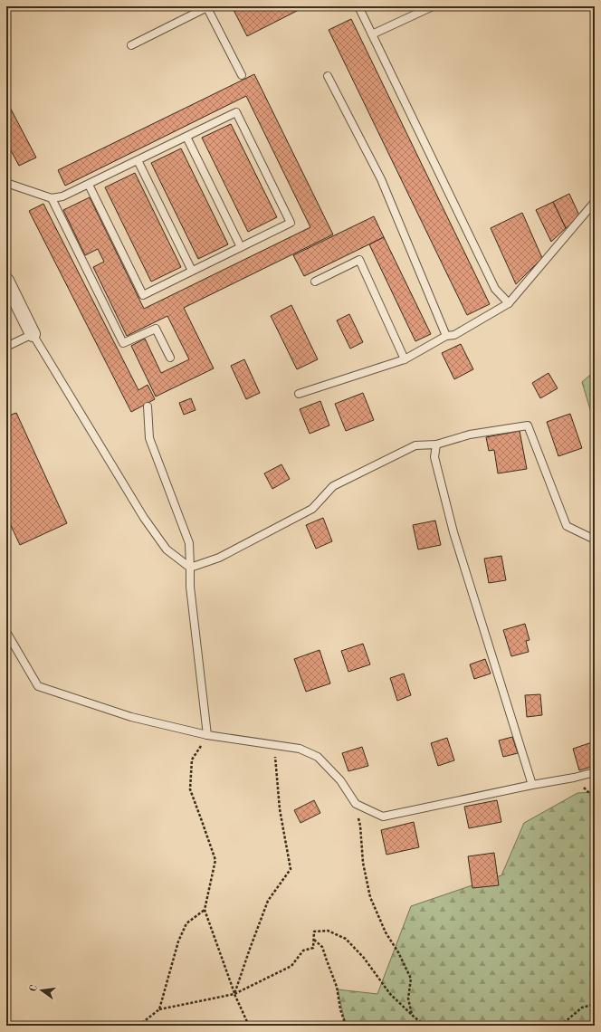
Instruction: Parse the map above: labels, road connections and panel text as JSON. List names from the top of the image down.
{
  "north": "left"
}
